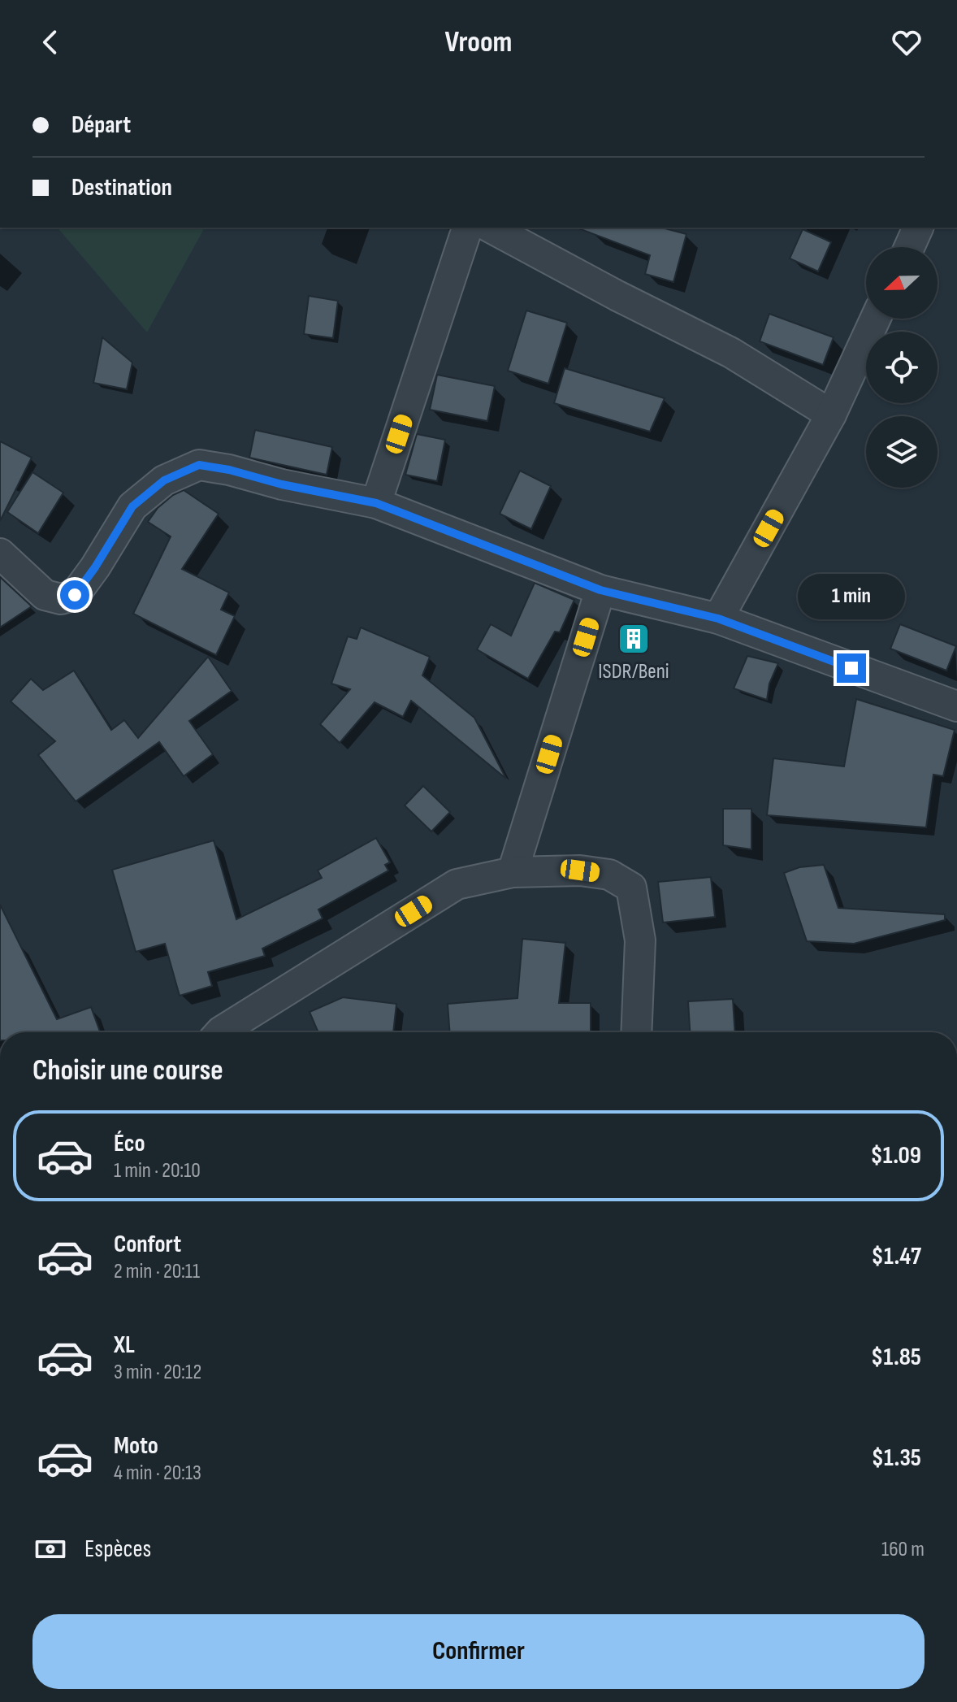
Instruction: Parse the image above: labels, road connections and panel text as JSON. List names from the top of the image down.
{
  "places": {
    "building": ["ISDR/Beni"]
  },
  "north": "left",
  "page": {
    "header": "Vroom",
    "banner": ["Départ", "Destination"],
    "bubble": "1 min",
    "heading": "Choisir une course",
    "list": [
      {
        "name": "Éco",
        "note": "1 min · 20:10",
        "value": "$1.09"
      },
      {
        "name": "Confort",
        "note": "2 min · 20:11",
        "value": "$1.47"
      },
      {
        "name": "XL",
        "note": "3 min · 20:12",
        "value": "$1.85"
      },
      {
        "name": "Moto",
        "note": "4 min · 20:13",
        "value": "$1.35"
      }
    ],
    "pay": ["Espèces", "160 m"],
    "buttons": "Confirmer"
  }
}
